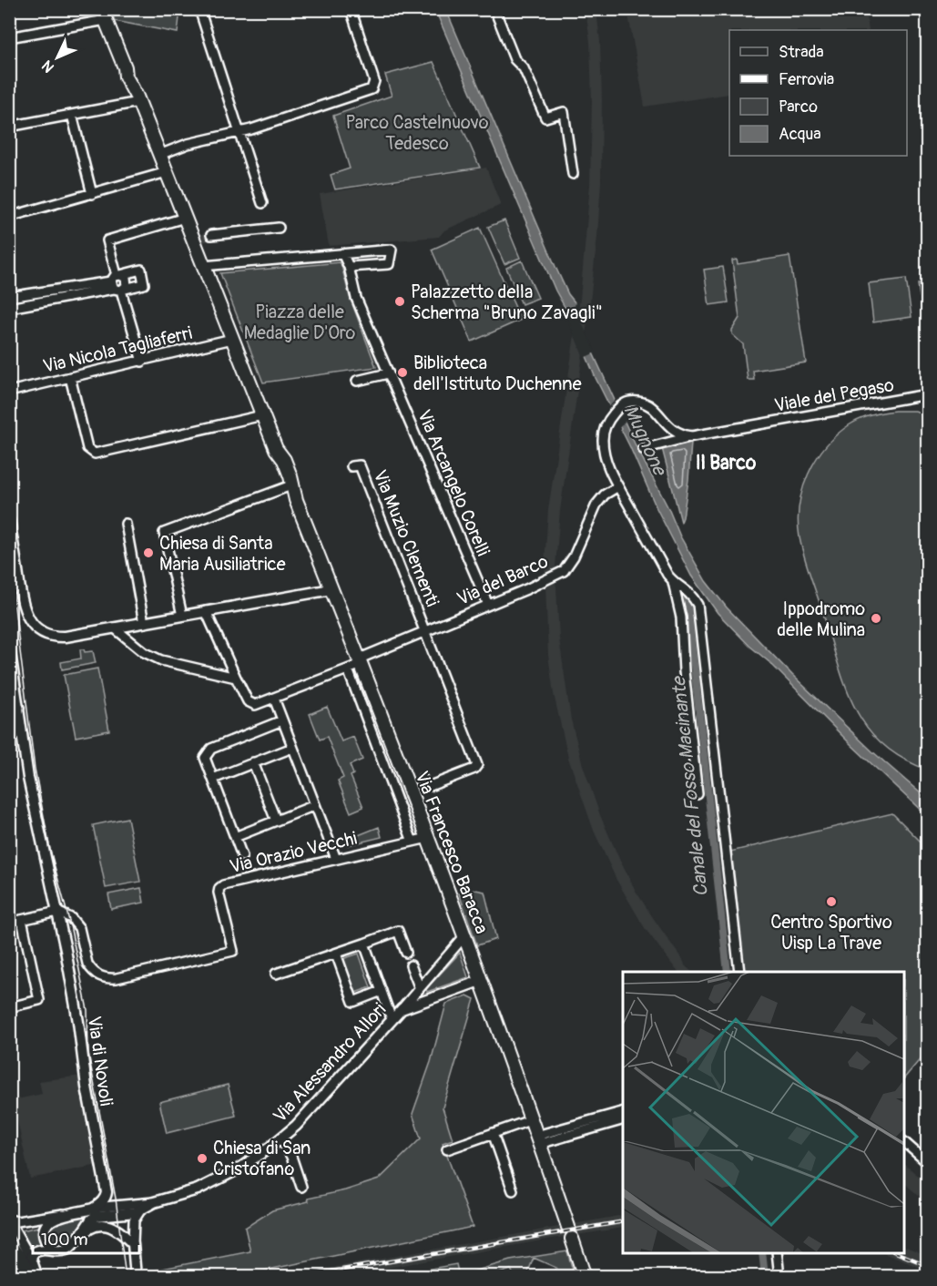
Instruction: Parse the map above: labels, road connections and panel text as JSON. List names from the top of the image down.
{
  "streets": {
    "main road": ["Via Francesco Baracca"],
    "street": [
      "Via Nicola Tagliaferri",
      "Viale del Pegaso",
      "Via Arcangelo Corelli",
      "Via Muzio Clementi",
      "Via del Barco",
      "Via Orazio Vecchi",
      "Via di Novoli",
      "Via Alessandro Allori"
    ]
  },
  "crossings": [
    ["Via Nicola Tagliaferri", "Via Francesco Baracca"],
    ["Via Arcangelo Corelli", "Via del Barco"],
    ["Via Muzio Clementi", "Via del Barco"],
    ["Via del Barco", "Via Francesco Baracca"],
    ["Via Orazio Vecchi", "Via Francesco Baracca"],
    ["Via Orazio Vecchi", "Via di Novoli"],
    ["Via Francesco Baracca", "Via Alessandro Allori"],
    ["Via di Novoli", "Via Alessandro Allori"]
  ],
  "districts": ["Il Barco"],
  "water": ["Mugnone", "Canale del Fosso Macinante"],
  "parks": ["Parco Castelnuovo Tedesco", "Piazza delle Medaglie D'Oro"],
  "places": [
    "Palazzetto della Scherma \"Bruno Zavagli\"",
    "Biblioteca dell'Istituto Duchenne",
    "Chiesa di Santa Maria Ausiliatrice",
    "Ippodromo delle Mulina",
    "Centro Sportivo Uisp La Trave",
    "Chiesa di San Cristofano"
  ],
  "legend": [
    "Strada",
    "Ferrovia",
    "Parco",
    "Acqua"
  ],
  "scale_bar": "100 m",
  "north": "bottom left"
}
